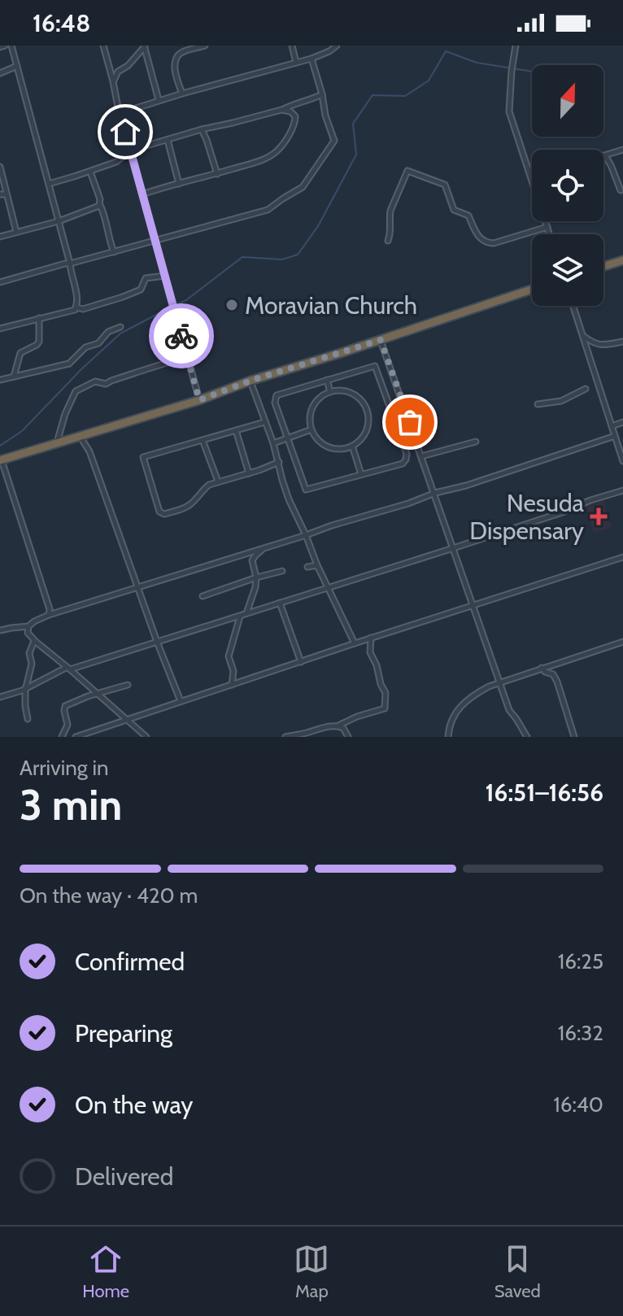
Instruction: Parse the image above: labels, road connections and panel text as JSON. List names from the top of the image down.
{
  "places": {
    "other": ["Moravian Church"],
    "health": ["Nesuda Dispensary"]
  },
  "north": "top",
  "page": {
    "status": "16:48",
    "heading": ["3 min", "Arriving in", "16:51–16:56"],
    "bar": "On the way · 420 m",
    "list": [
      ["Confirmed", "16:25"],
      ["Preparing", "16:32"],
      ["On the way", "16:40"],
      "Delivered"
    ],
    "tabs": ["Home", "Map", "Saved"]
  }
}
